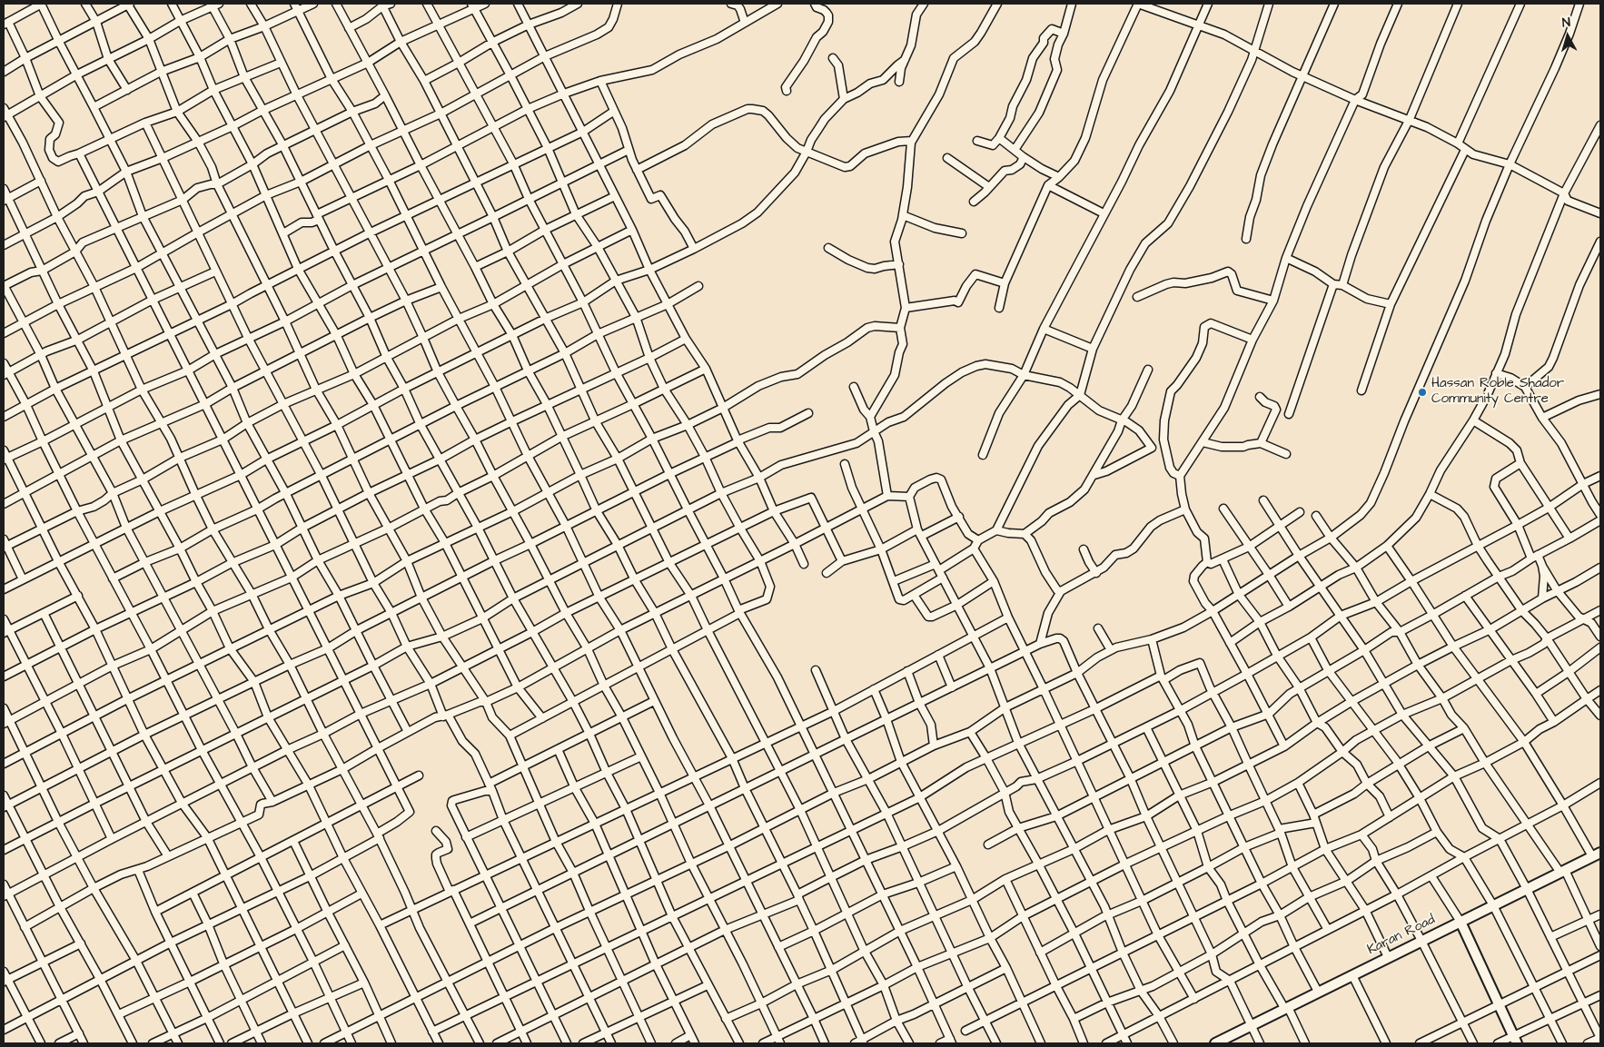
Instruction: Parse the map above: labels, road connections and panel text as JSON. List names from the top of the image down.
{
  "streets": {
    "street": ["Karan Road"]
  },
  "places": ["Hassan Roble Shador Community Centre"],
  "north": "top"
}
